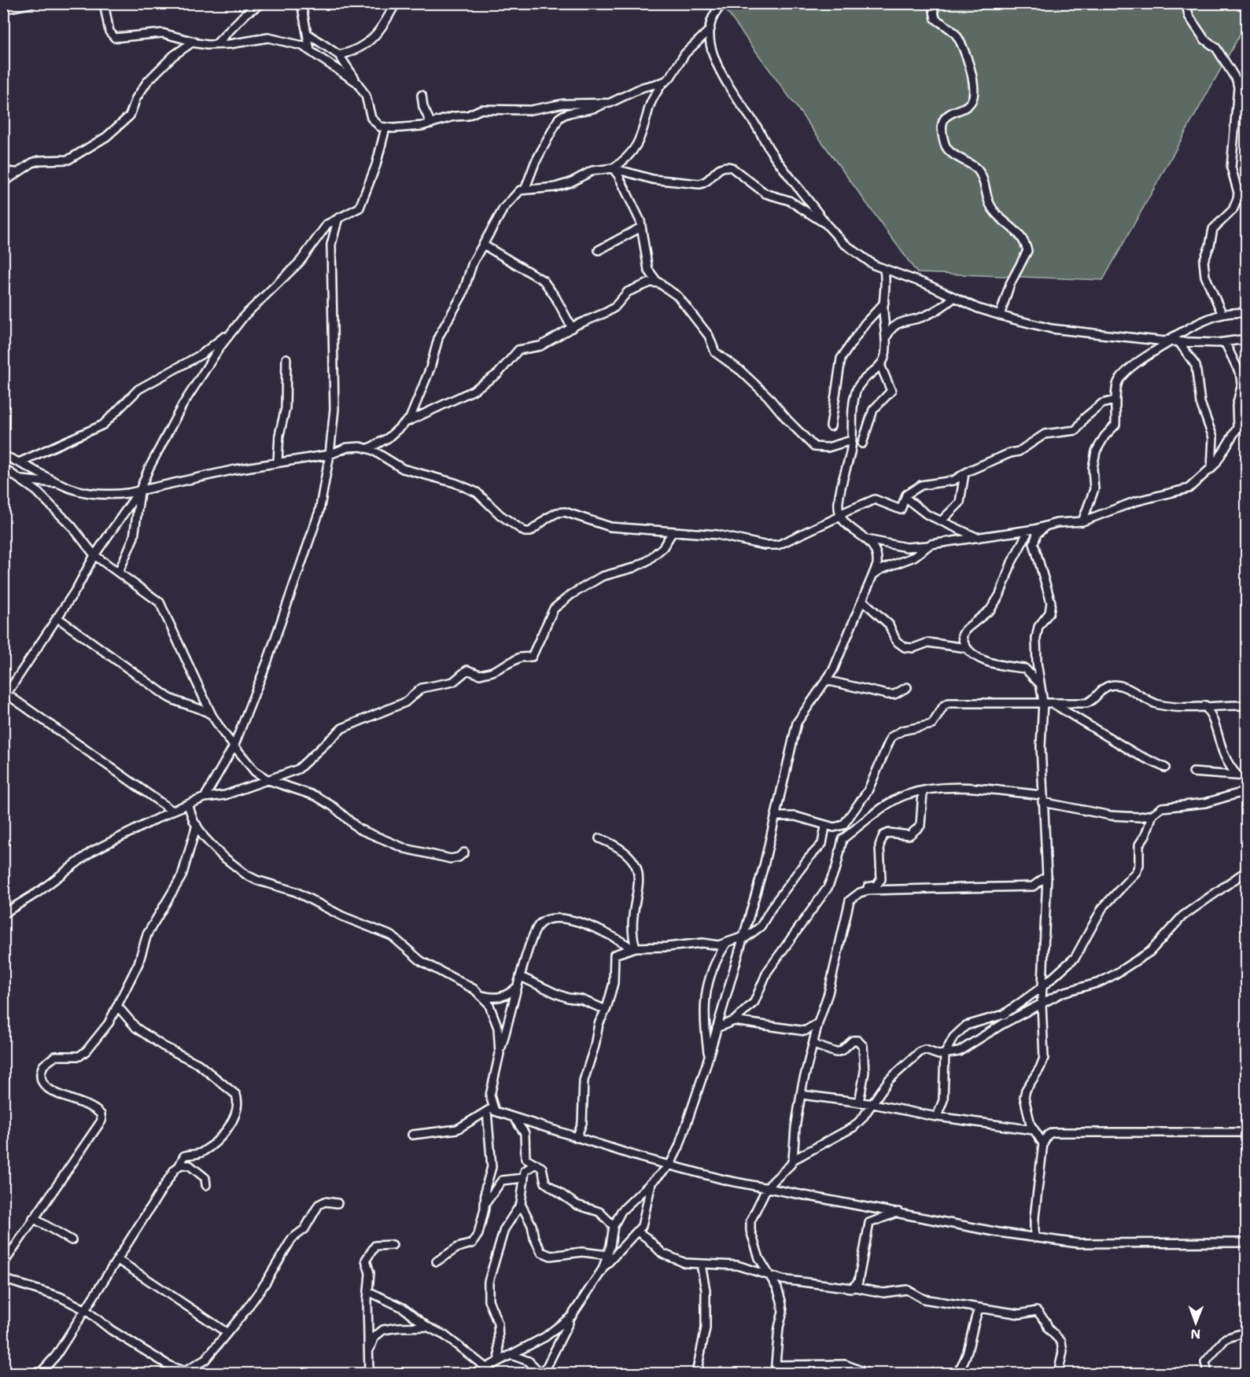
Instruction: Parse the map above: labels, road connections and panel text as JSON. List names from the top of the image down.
{
  "north": "bottom"
}
